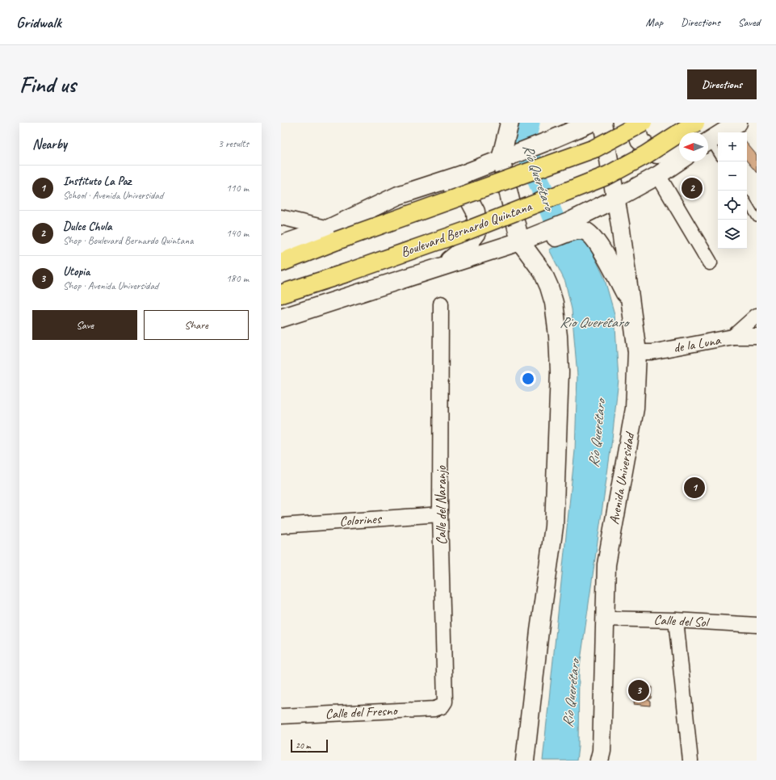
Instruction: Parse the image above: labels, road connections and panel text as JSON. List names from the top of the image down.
{
  "streets": {
    "highway": ["Boulevard Bernardo Quintana"],
    "main road": ["Avenida Universidad"],
    "street": [
      "de la Luna",
      "Calle del Naranjo",
      "Colorines",
      "Calle del Sol",
      "Calle del Fresno"
    ]
  },
  "crossings": [
    ["Boulevard Bernardo Quintana", "Avenida Universidad"],
    ["de la Luna", "Avenida Universidad"],
    ["Avenida Universidad", "Calle del Sol"],
    ["Calle del Naranjo", "Colorines"],
    ["Calle del Naranjo", "Calle del Fresno"]
  ],
  "water": ["Río Querétaro", "Rio Querétaro"],
  "scale_bar": "20 m",
  "north": "left",
  "page": {
    "header": "Gridwalk",
    "nav": ["Map", "Directions", "Saved"],
    "buttons": [
      "Directions",
      ["Save", "Share"]
    ],
    "title": "Find us",
    "heading": ["Nearby", "3 results"],
    "map_buttons": ["+", "−"],
    "list": [
      {
        "mark": "1",
        "name": "Instituto La Paz",
        "note": "School · Avenida Universidad",
        "value": "110 m"
      },
      {
        "mark": "2",
        "name": "Dulce Chula",
        "note": "Shop · Boulevard Bernardo Quintana",
        "value": "140 m"
      },
      {
        "mark": "3",
        "name": "Utopia",
        "note": "Shop · Avenida Universidad",
        "value": "180 m"
      }
    ],
    "pins": ["2", "1", "3"],
    "scale": "20 m"
  }
}
